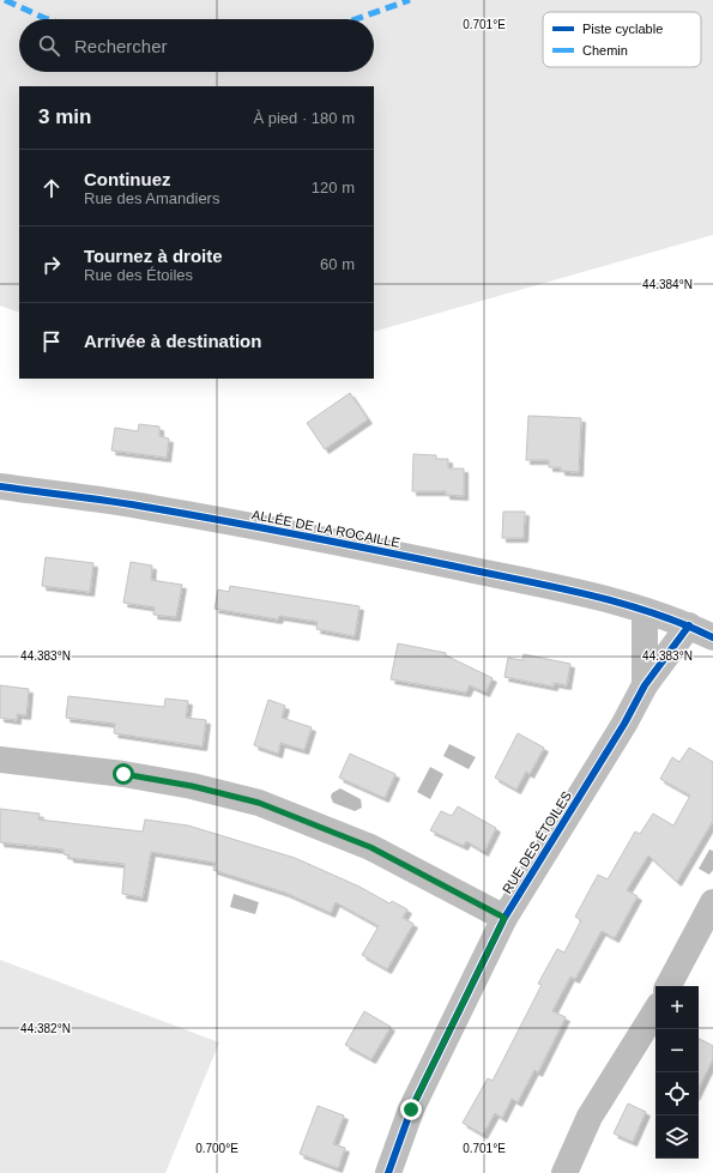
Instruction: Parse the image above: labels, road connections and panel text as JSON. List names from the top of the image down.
{
  "streets": {
    "street": ["ALLÉE DE LA ROCAILLE", "RUE DES ÉTOILES"]
  },
  "crossings": [
    ["ALLÉE DE LA ROCAILLE", "RUE DES ÉTOILES"]
  ],
  "legend": ["Piste cyclable", "Chemin"],
  "page": {
    "search": "Rechercher",
    "heading": ["3 min", "À pied · 180 m"],
    "list": [
      ["Continuez", "Rue des Amandiers", "120 m"],
      ["Tournez à droite", "Rue des Étoiles", "60 m"],
      "Arrivée à destination"
    ],
    "map_buttons": ["+", "−"]
  },
  "coordinates": [
    "0.701°E",
    "44.384°N",
    "44.383°N",
    "44.382°N",
    "0.700°E"
  ]
}
